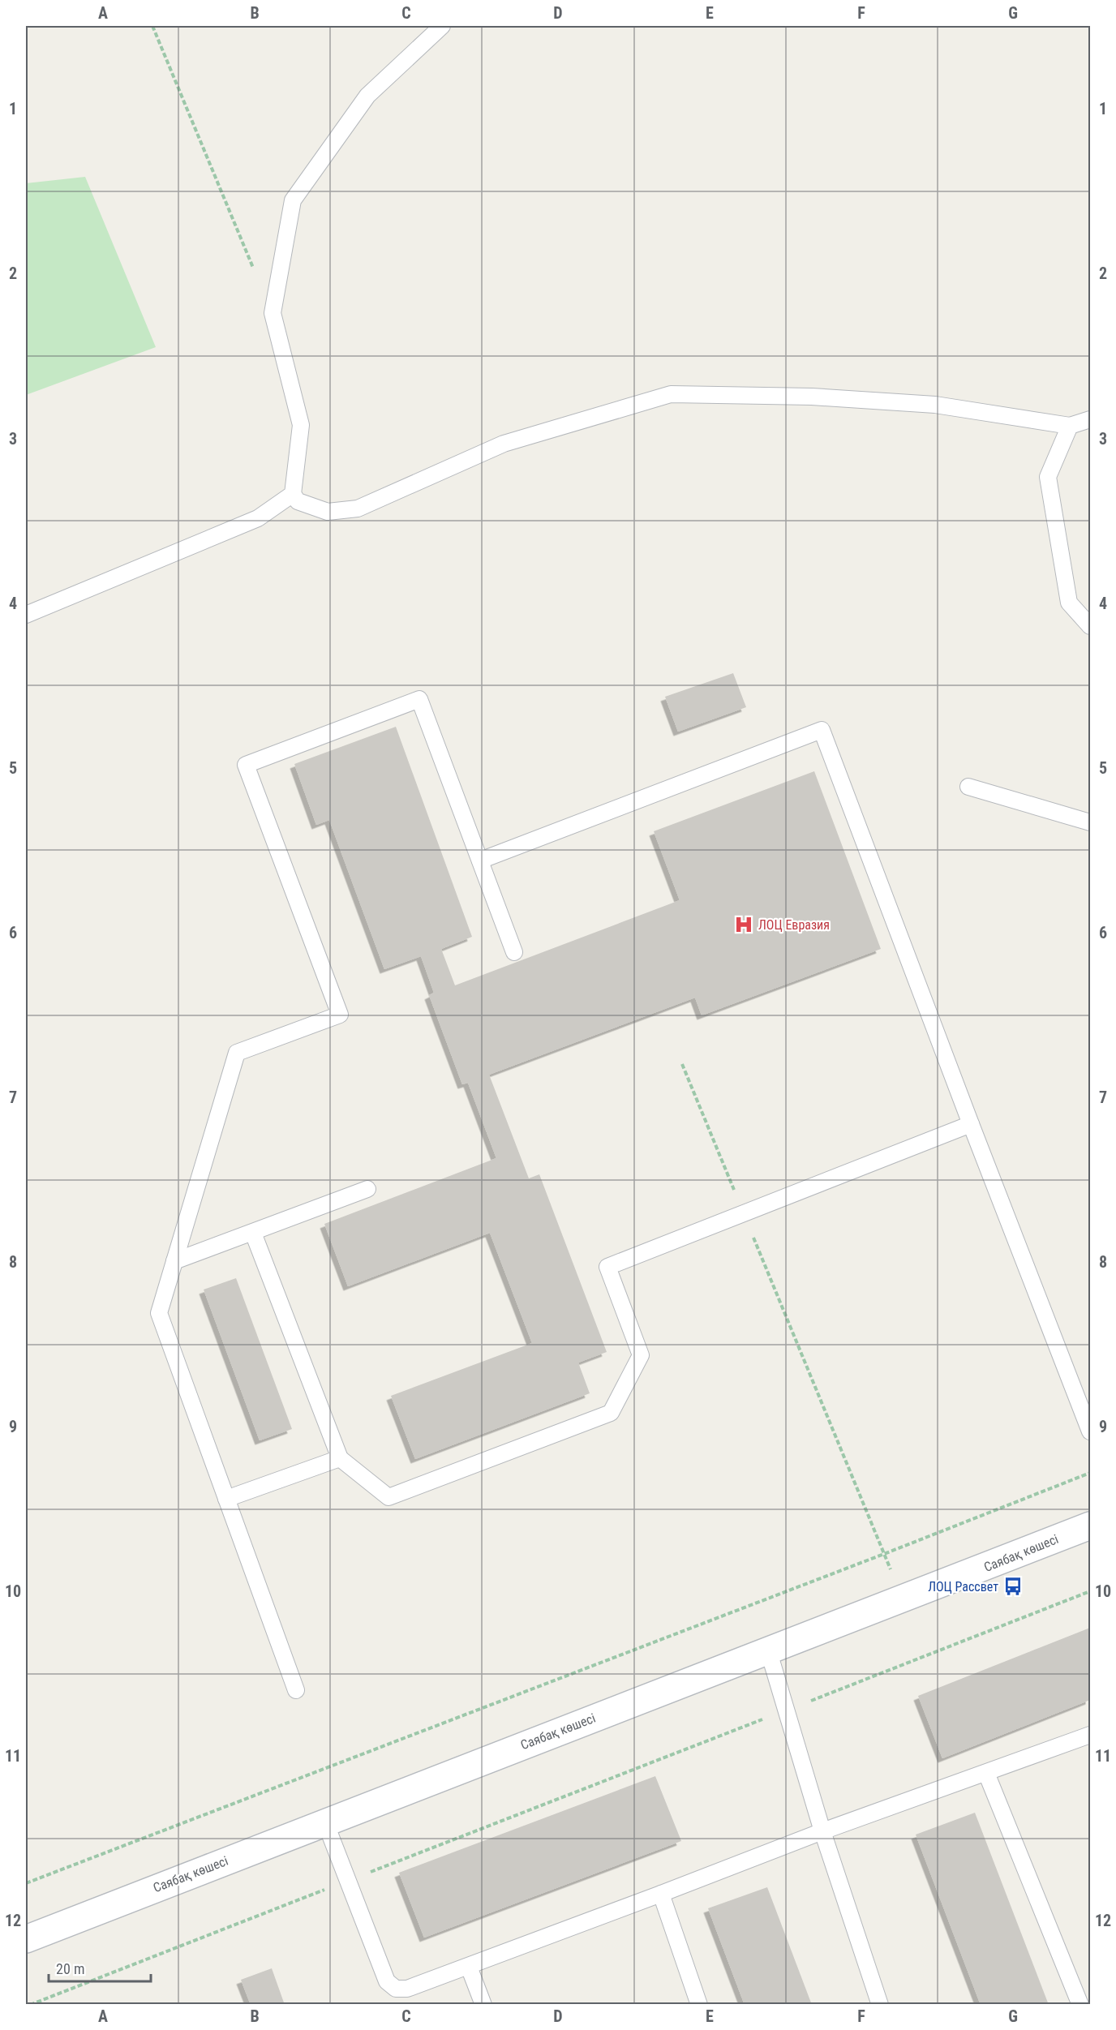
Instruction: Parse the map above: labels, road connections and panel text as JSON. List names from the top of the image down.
{
  "streets": {
    "street": ["Саябақ көшесі"]
  },
  "places": {
    "hospital": ["ЛОЦ Евразия"],
    "bus stop": ["ЛОЦ Рассвет"]
  },
  "scale_bar": "20 m",
  "grid": {
    "columns": [
      "A",
      "B",
      "C",
      "D",
      "E",
      "F",
      "G"
    ],
    "rows": [
      "1",
      "2",
      "3",
      "4",
      "5",
      "6",
      "7",
      "8",
      "9",
      "10",
      "11",
      "12"
    ]
  }
}
